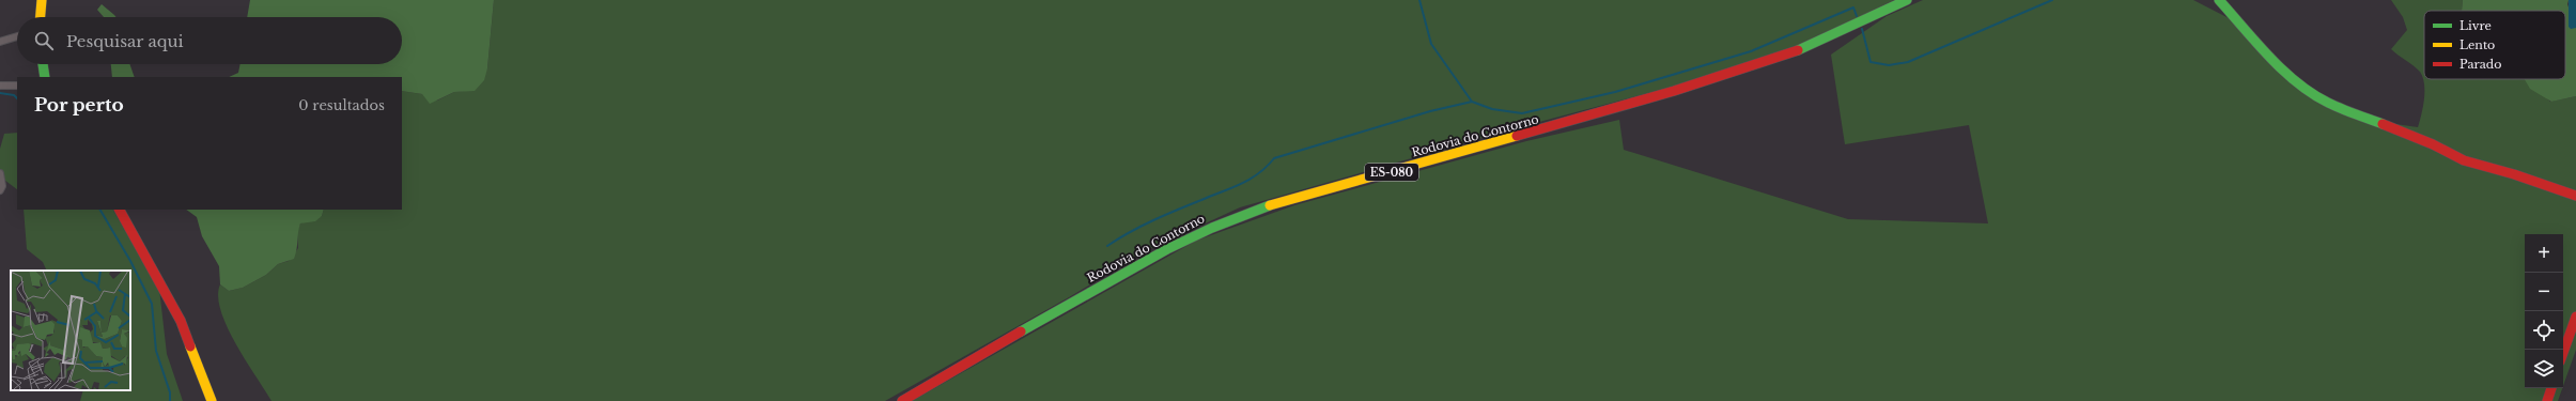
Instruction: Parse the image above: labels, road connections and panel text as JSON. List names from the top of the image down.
{
  "streets": {
    "main road": ["Rodovia do Contorno", "ES-080"]
  },
  "legend": ["Livre", "Lento", "Parado"],
  "page": {
    "search": "Pesquisar aqui",
    "heading": ["Por perto", "0 resultados"],
    "map_buttons": ["+", "−"]
  }
}
